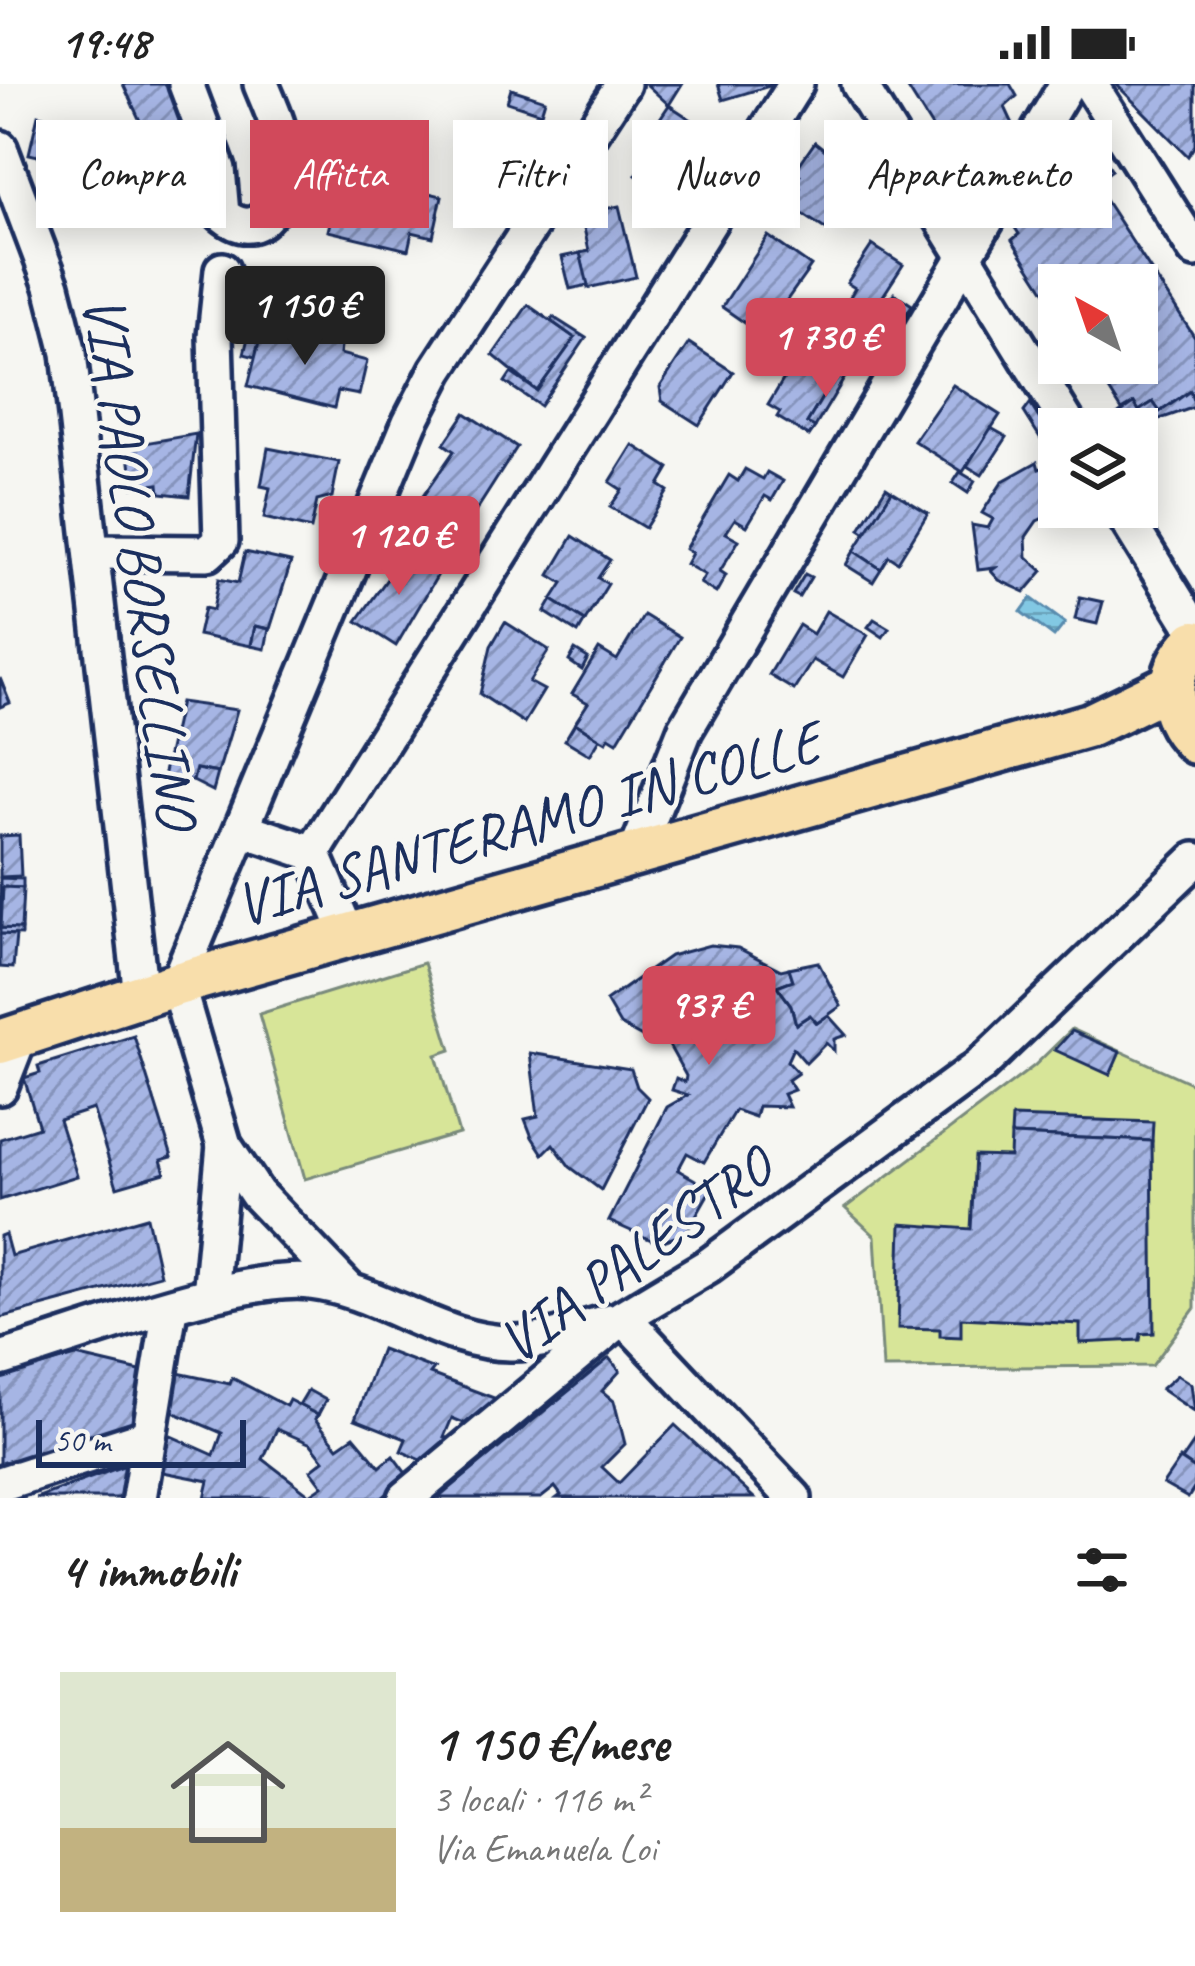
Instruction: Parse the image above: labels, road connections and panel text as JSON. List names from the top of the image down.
{
  "streets": {
    "main road": ["VIA SANTERAMO IN COLLE"],
    "street": ["VIA PAOLO BORSELLINO", "VIA PALESTRO"]
  },
  "crossings": [
    ["VIA PAOLO BORSELLINO", "VIA SANTERAMO IN COLLE"]
  ],
  "scale_bar": "50 m",
  "north": "top left",
  "page": {
    "status": "19:48",
    "chip": [
      "Compra",
      "Affitta",
      "Filtri",
      "Nuovo",
      "Appartamento"
    ],
    "price": [
      "1 150 €",
      "1 730 €",
      "1 120 €",
      "937 €"
    ],
    "scale": "50 m",
    "heading": "4 immobili",
    "list": [
      {
        "name": "1 150 €/mese",
        "note": "3 locali · 116 m² · Via Emanuela Loi"
      }
    ]
  }
}
